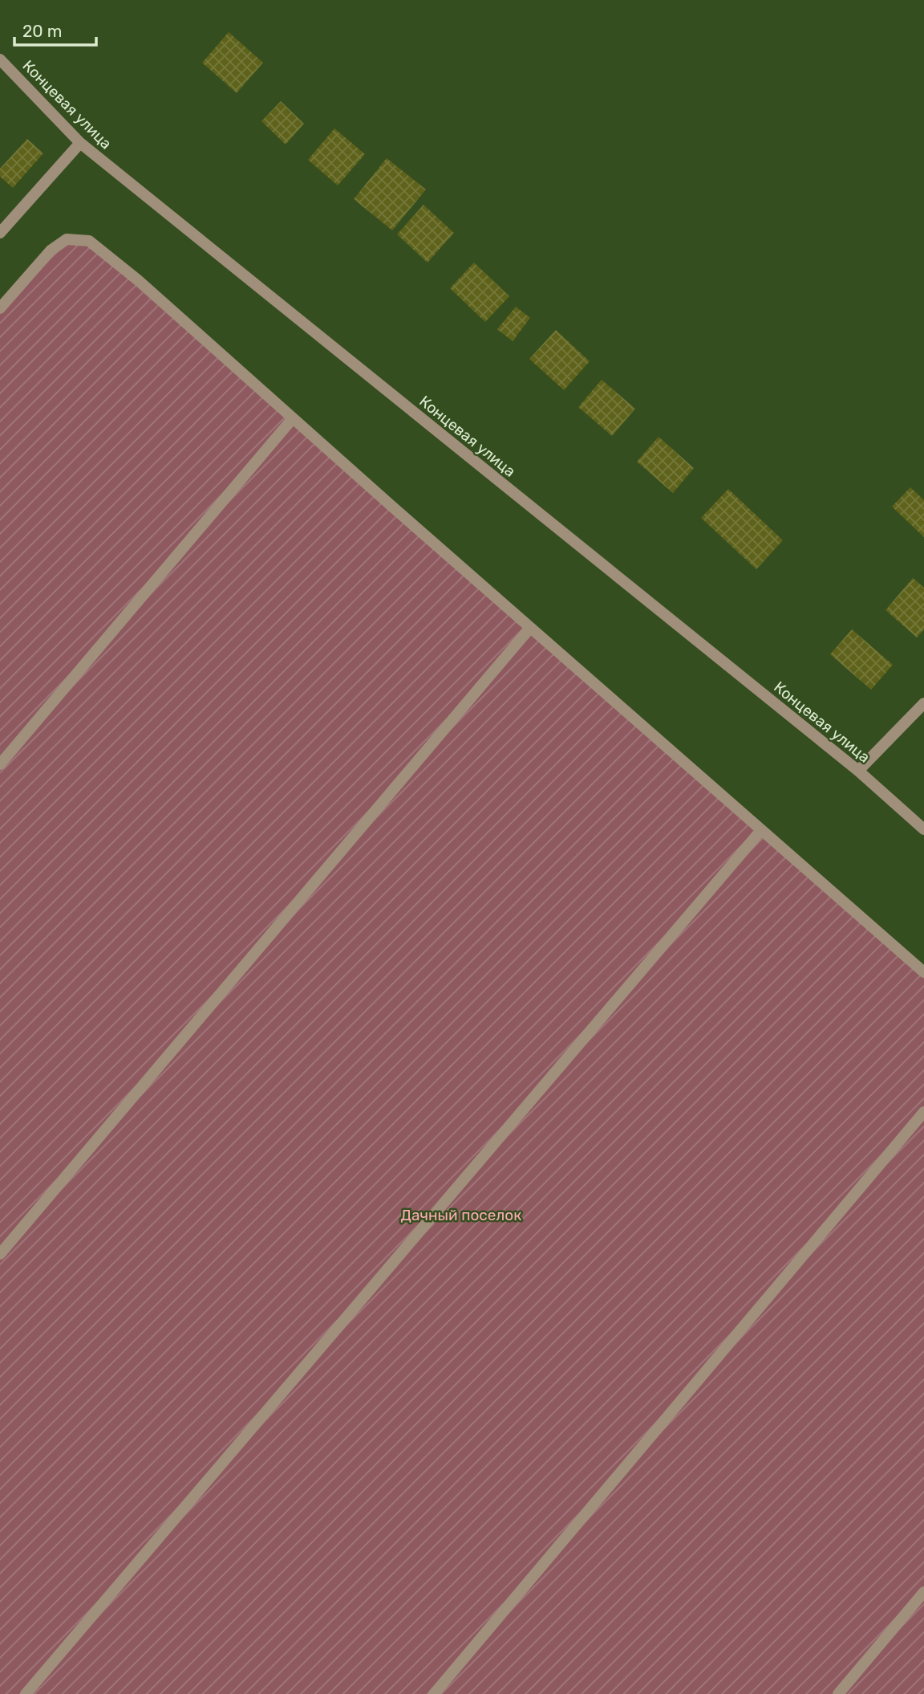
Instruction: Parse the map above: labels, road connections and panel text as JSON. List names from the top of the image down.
{
  "streets": {
    "street": ["Концевая улица"]
  },
  "parks": ["Дачный поселок"],
  "scale_bar": "20 m"
}
